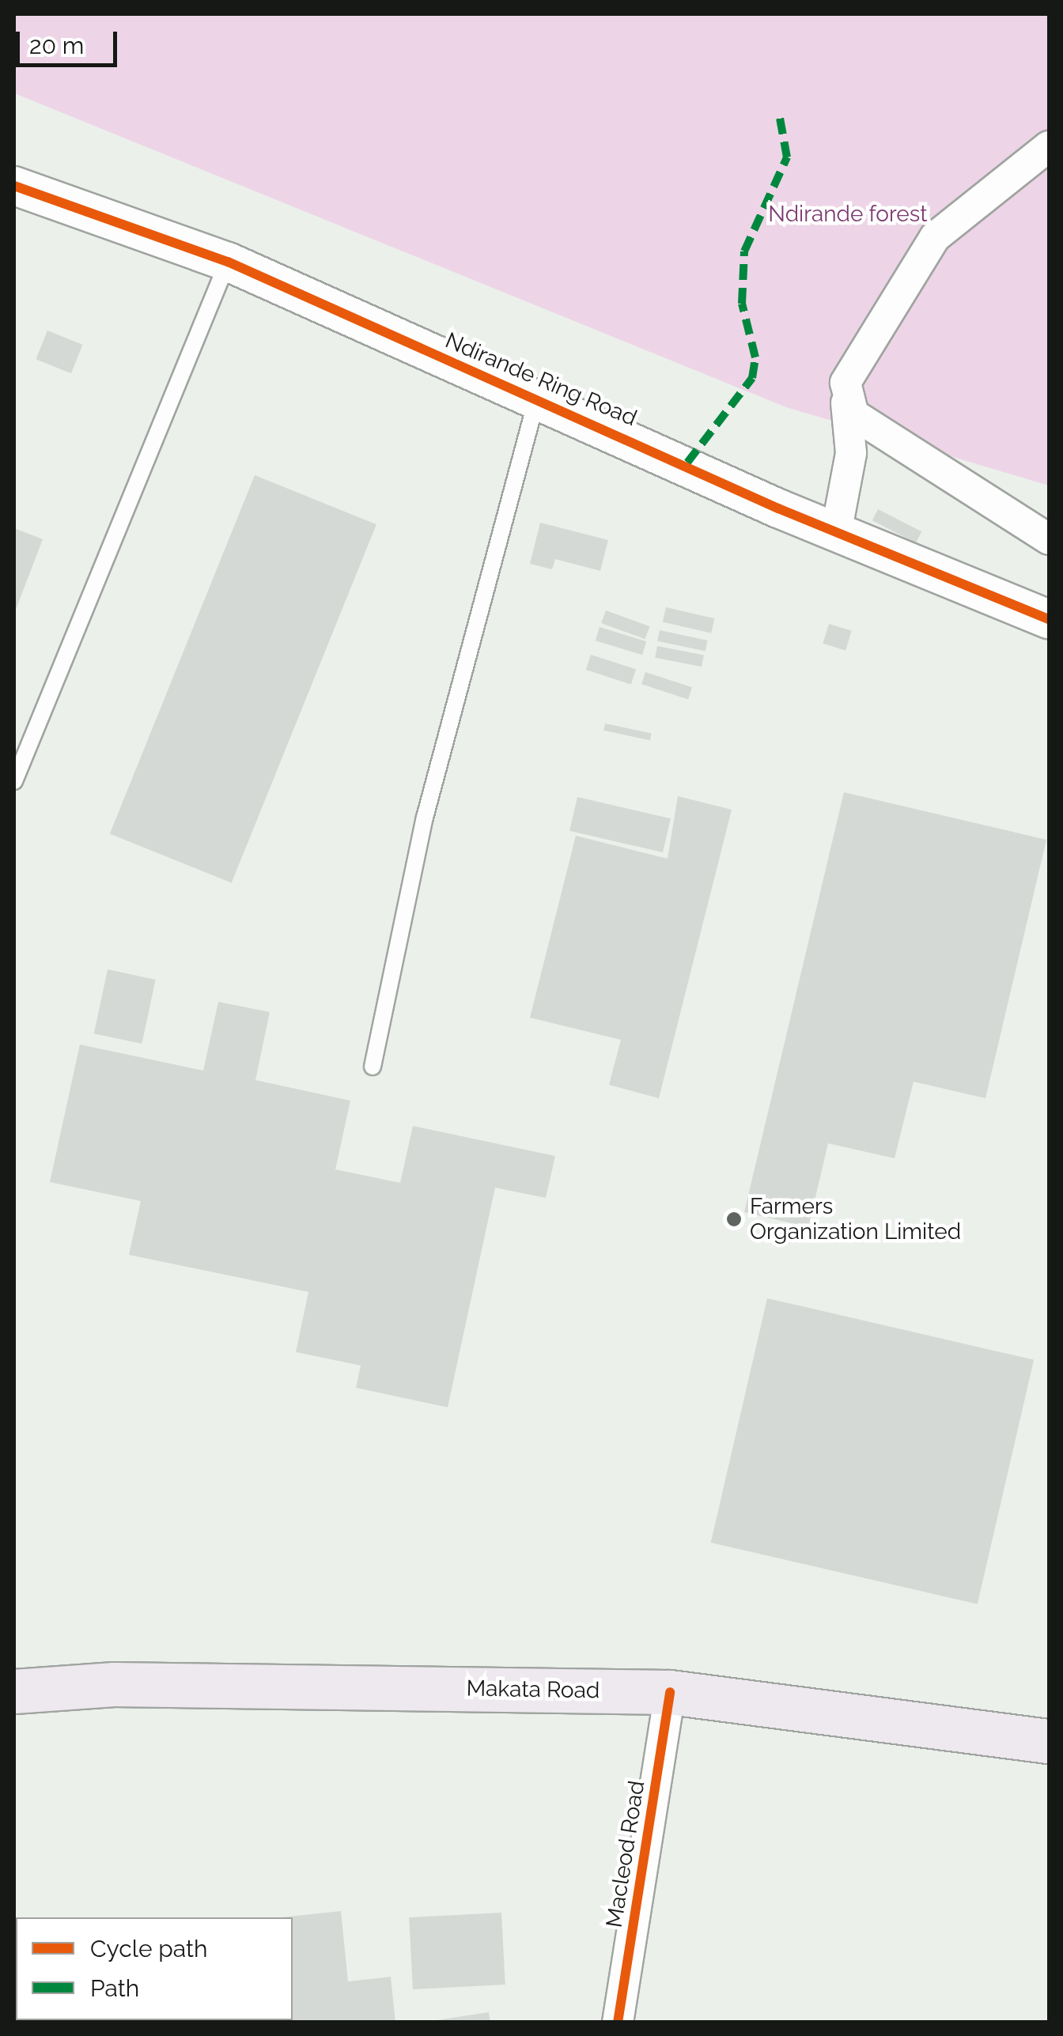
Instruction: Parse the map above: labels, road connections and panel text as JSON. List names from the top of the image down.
{
  "streets": {
    "main road": ["Makata Road"],
    "street": ["Ndirande Ring Road", "Macleod Road"]
  },
  "crossings": [
    ["Makata Road", "Macleod Road"]
  ],
  "parks": ["Ndirande forest"],
  "places": ["Farmers Organization Limited"],
  "legend": ["Cycle path", "Path"],
  "scale_bar": "20 m"
}
